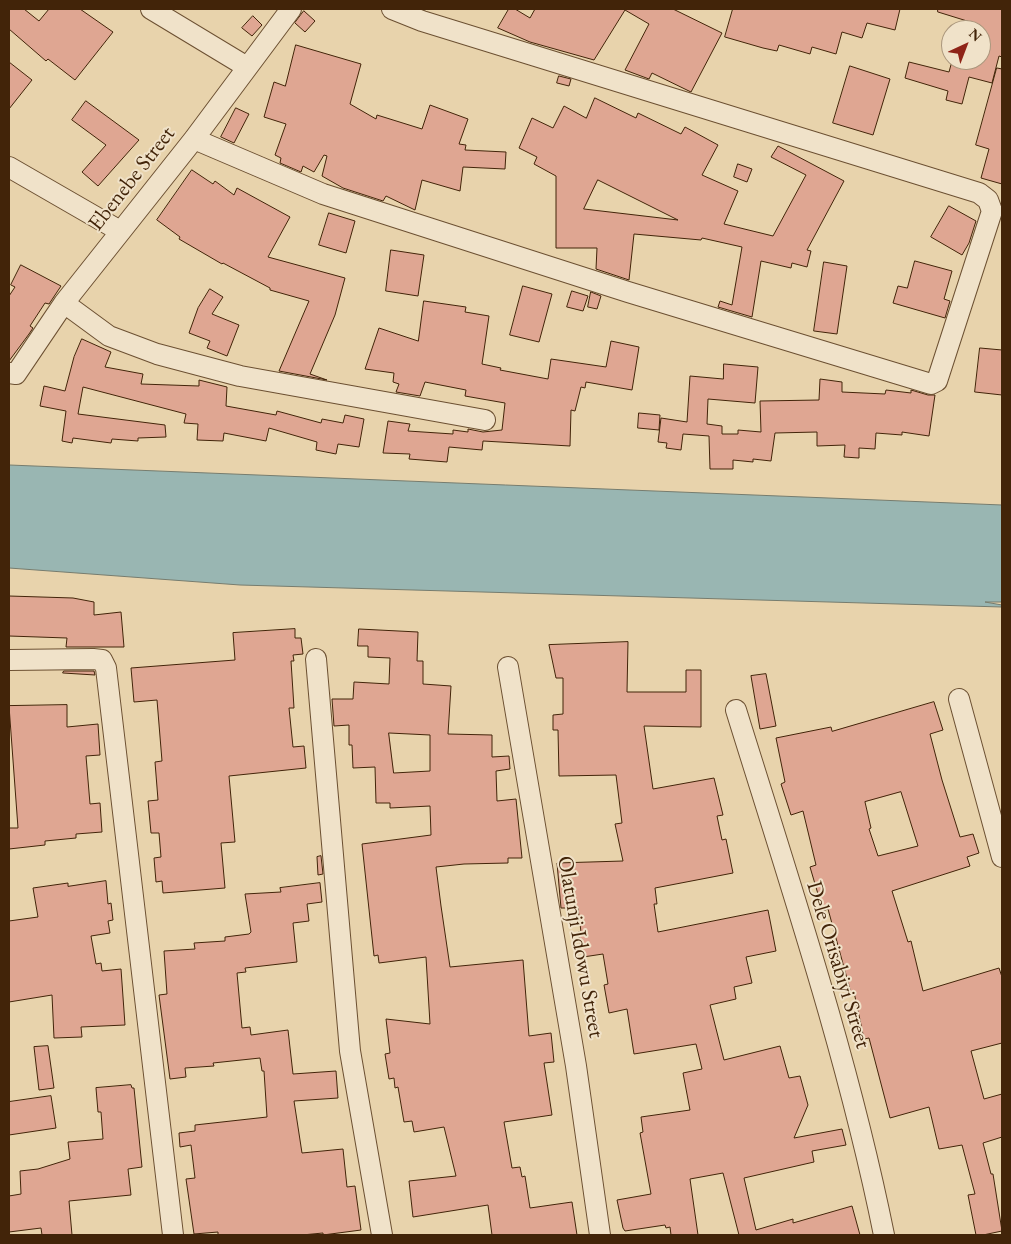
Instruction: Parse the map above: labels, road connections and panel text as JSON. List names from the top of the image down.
{
  "streets": {
    "street": ["Ebenebe Street", "Olatunji Idowu Street", "Dele Orisabiyi Street"]
  },
  "north": "top right"
}
